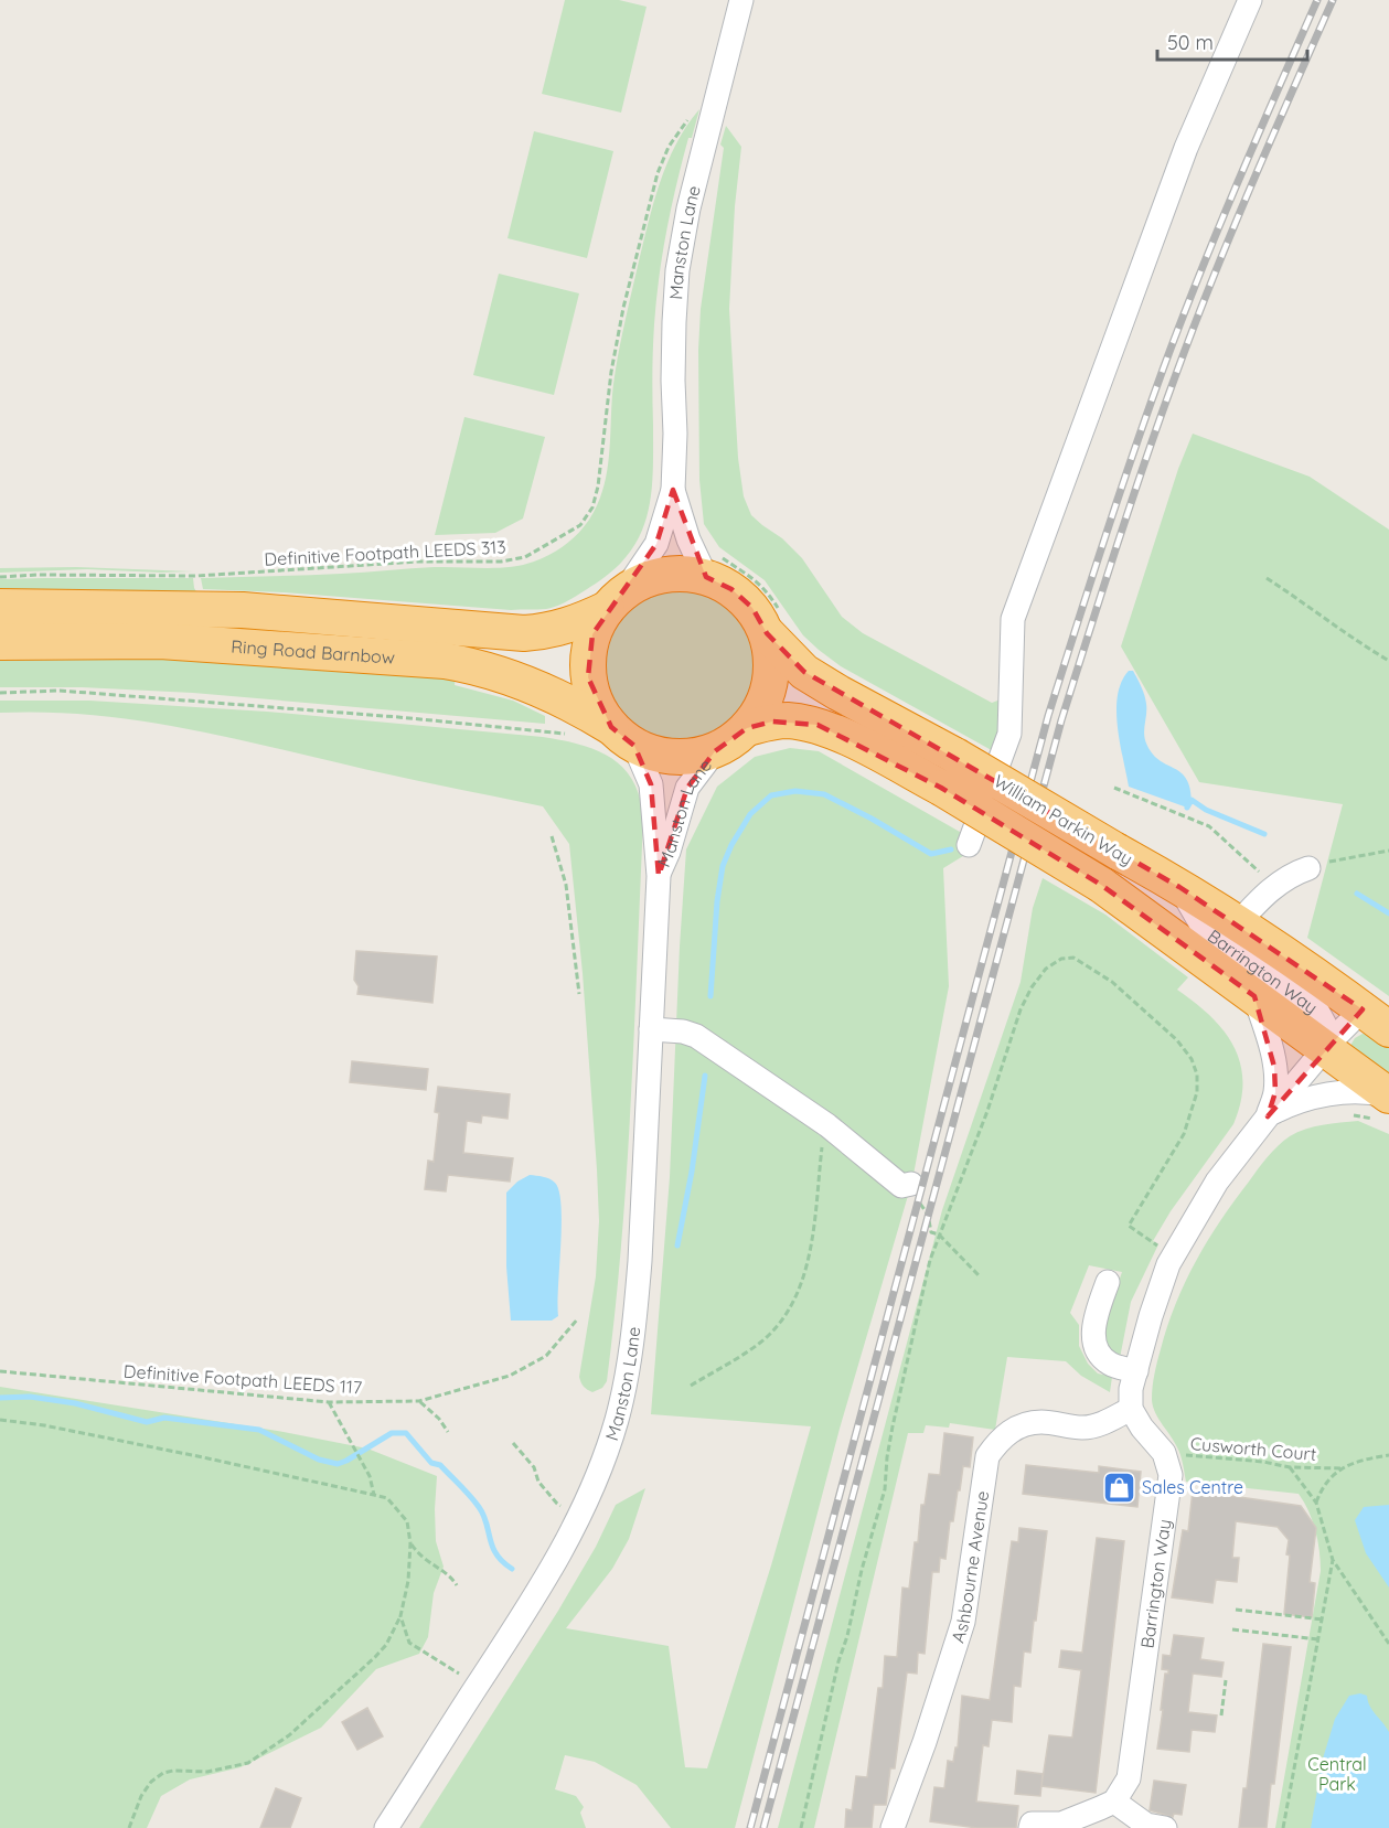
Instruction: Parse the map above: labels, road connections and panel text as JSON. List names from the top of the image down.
{
  "streets": {
    "highway": ["Ring Road Barnbow", "William Parkin Way"],
    "street": ["Manston Lane", "Barrington Way", "Ashbourne Avenue"],
    "path": ["Definitive Footpath LEEDS 313", "Definitive Footpath LEEDS 117", "Cusworth Court"]
  },
  "crossings": [
    ["Manston Lane", "Definitive Footpath LEEDS 313"],
    ["Manston Lane", "Ring Road Barnbow"],
    ["Manston Lane", "William Parkin Way"],
    ["Ring Road Barnbow", "William Parkin Way"],
    ["William Parkin Way", "Barrington Way"],
    ["Barrington Way", "Cusworth Court"]
  ],
  "parks": ["Central Park"],
  "places": {
    "shop": ["Sales Centre"]
  },
  "scale_bar": "50 m"
}
